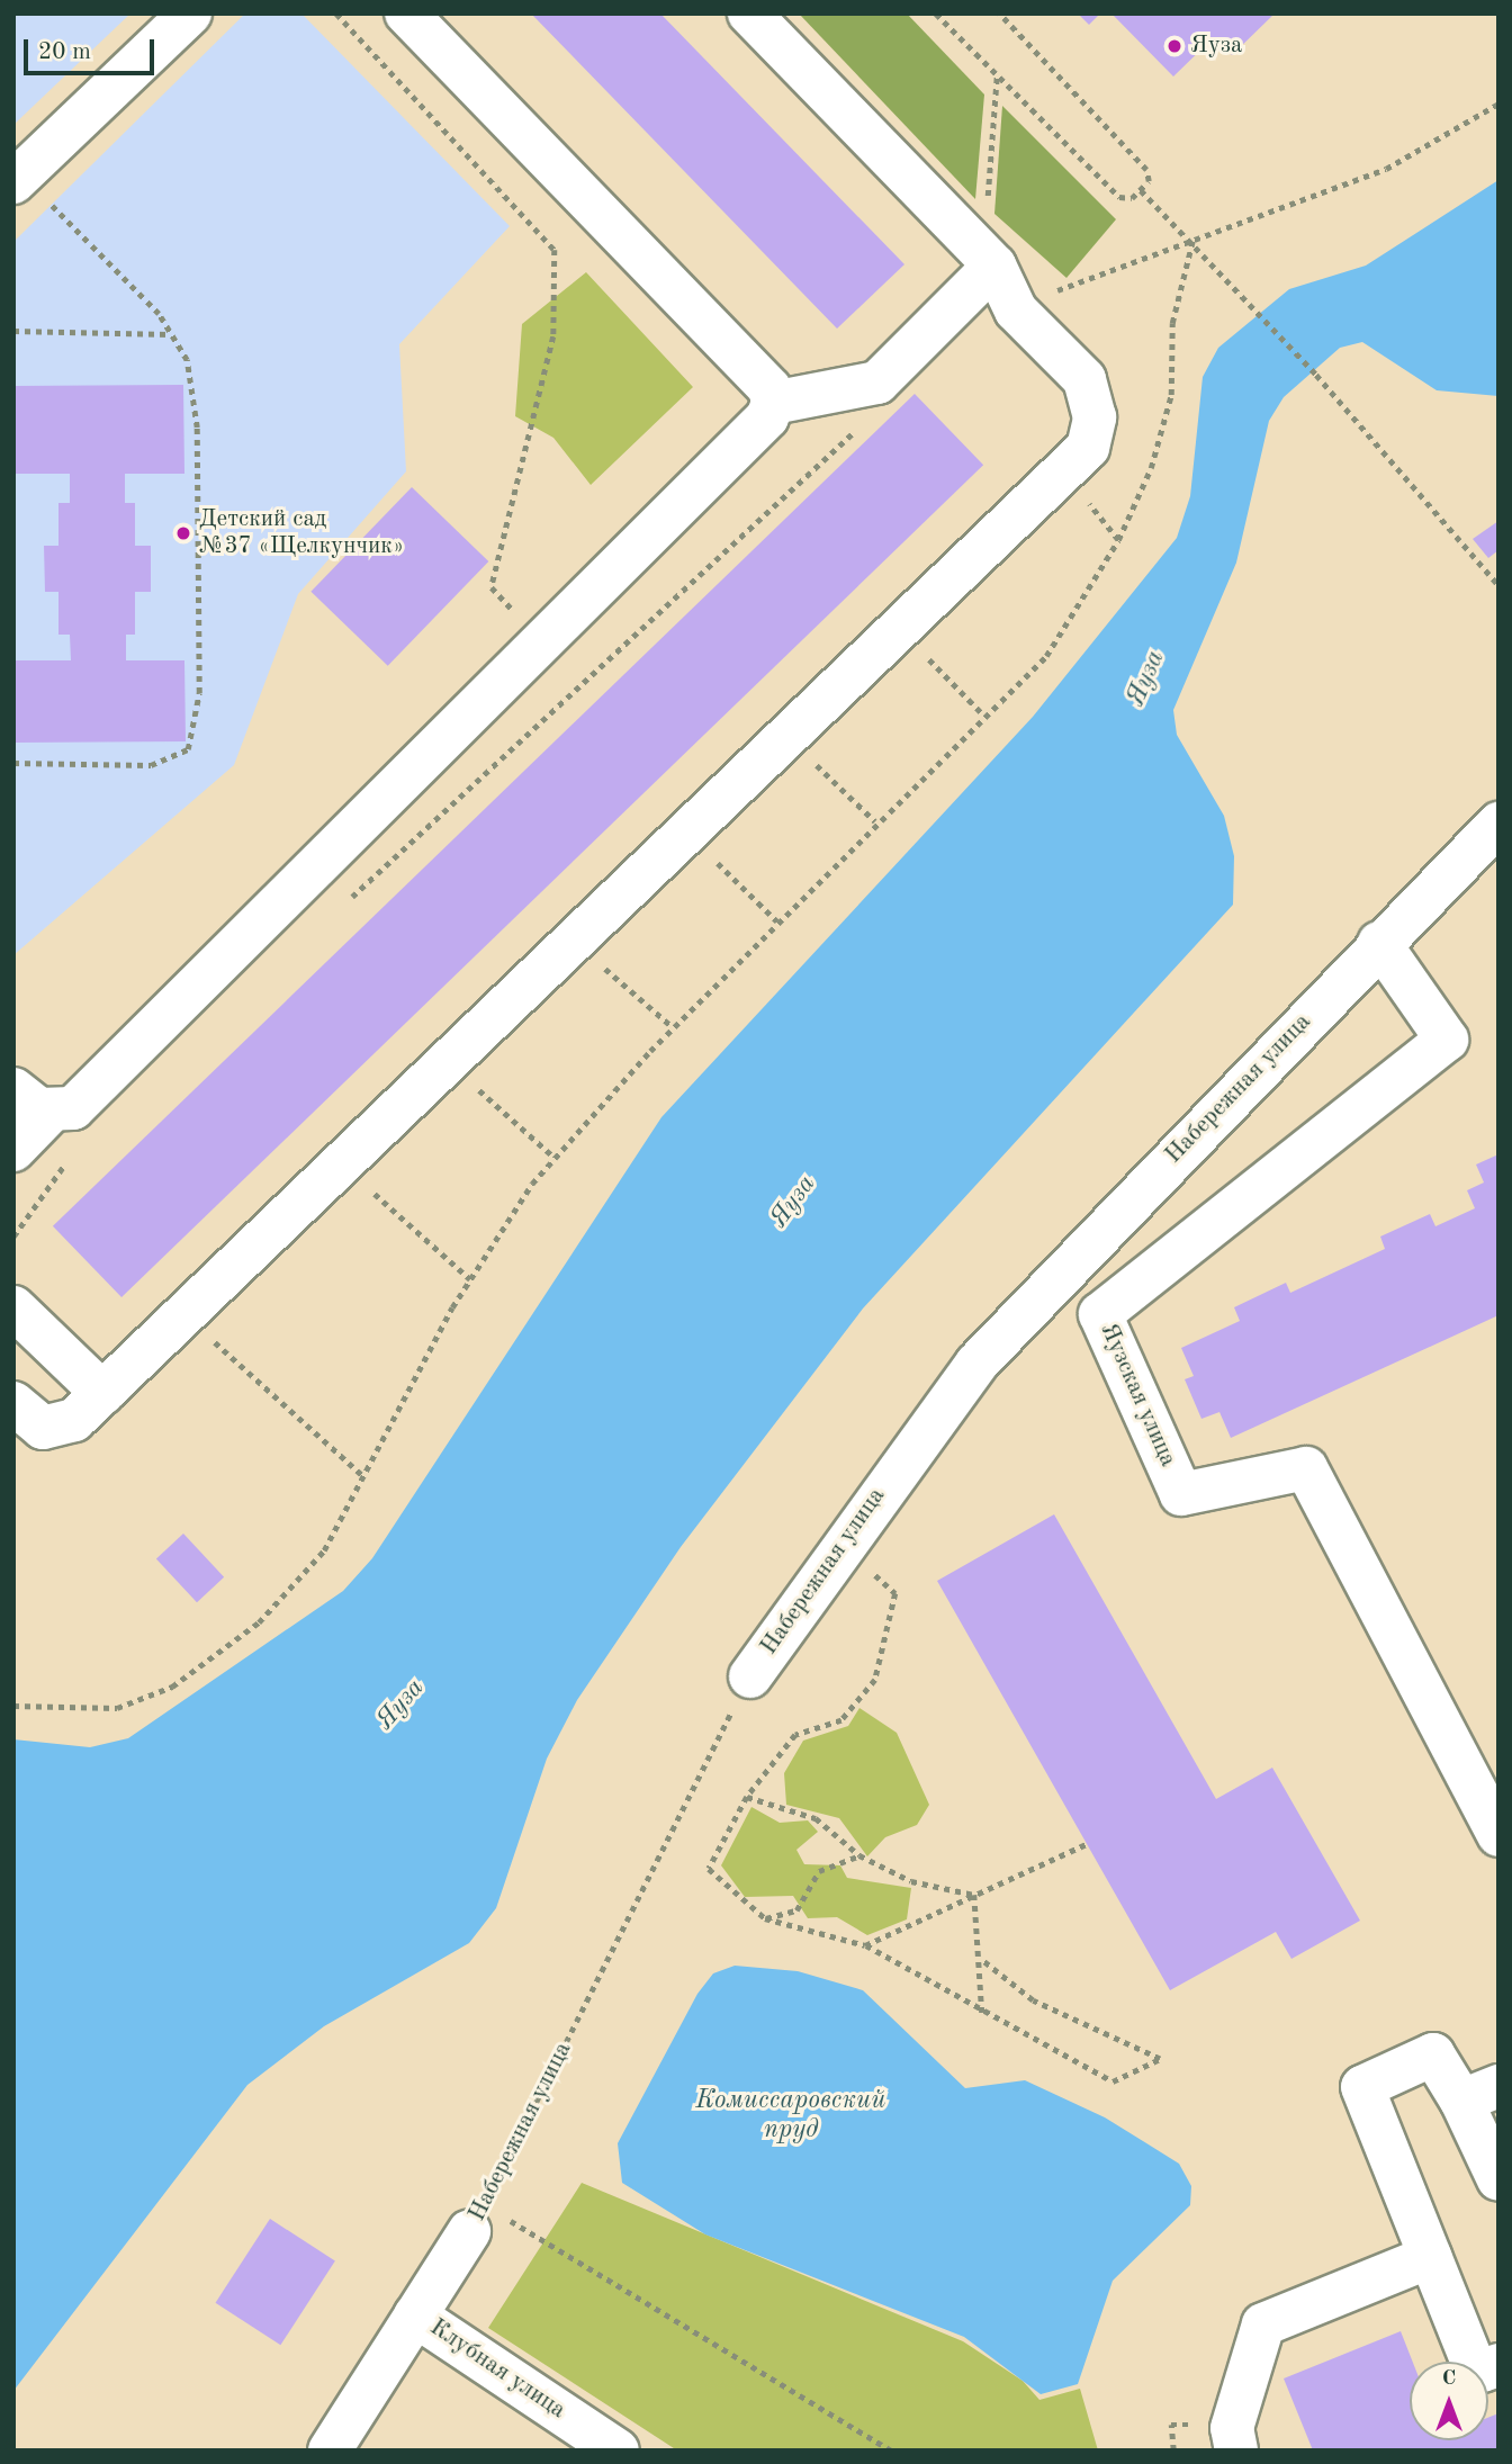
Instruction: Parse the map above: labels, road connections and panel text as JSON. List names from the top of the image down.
{
  "streets": {
    "street": ["Набережная улица", "Яузская улица", "Клубная улица"]
  },
  "crossings": [
    ["Набережная улица", "Яузская улица"],
    ["Набережная улица", "Клубная улица"]
  ],
  "water": ["Яуза", "Комиссаровский пруд"],
  "places": ["Яуза", "Детский сад №37 «Щелкунчик»"],
  "scale_bar": "20 m",
  "north": "top"
}
